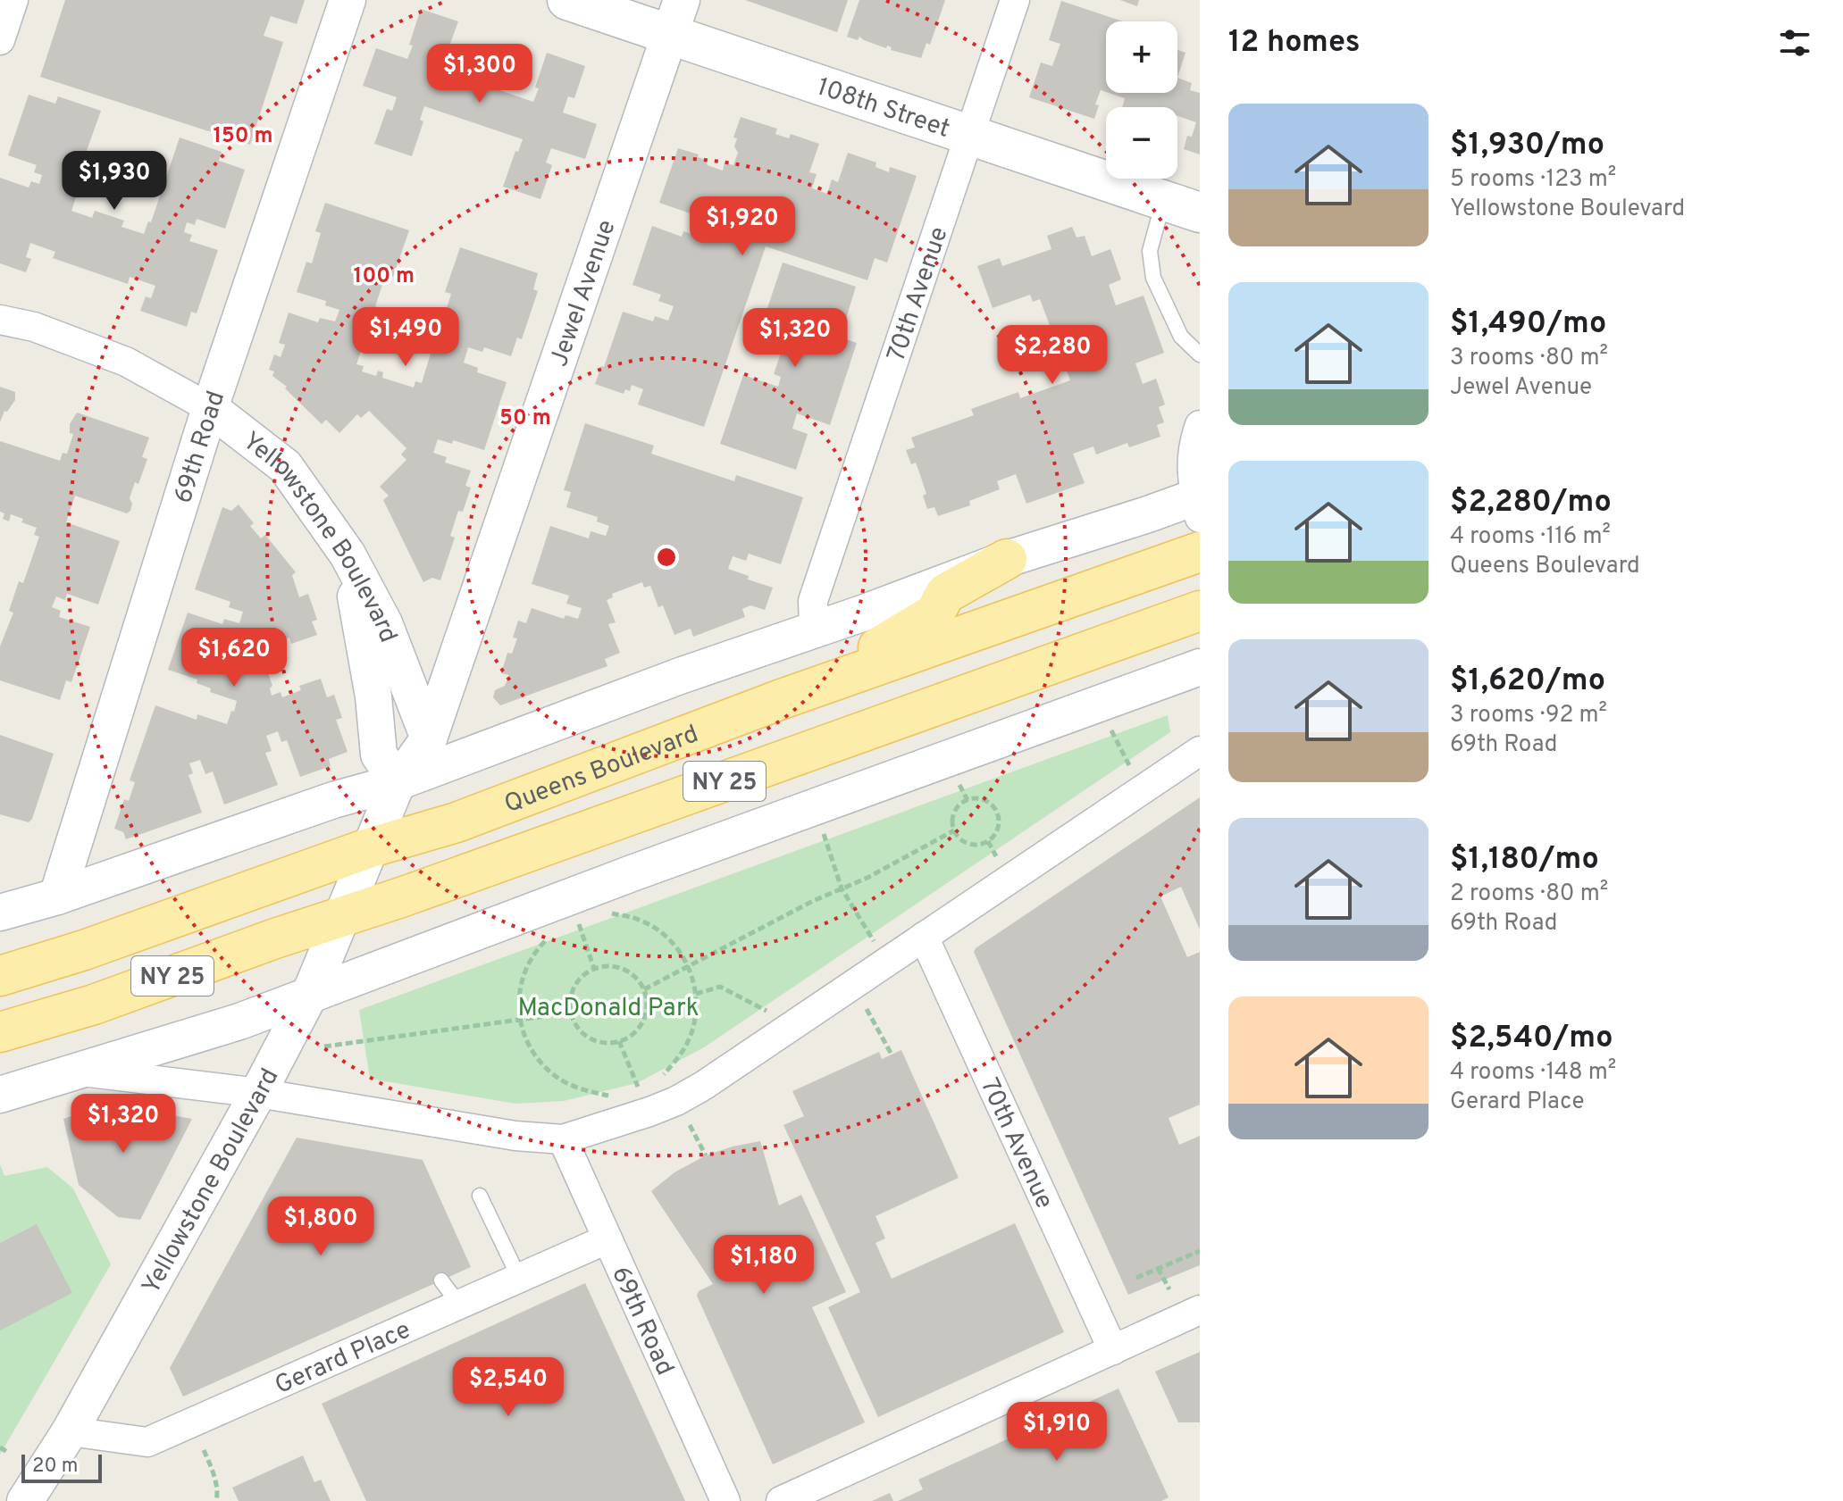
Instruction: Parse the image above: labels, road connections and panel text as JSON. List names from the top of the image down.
{
  "streets": {
    "main road": ["108th Street", "Queens Boulevard", "NY 25"],
    "street": [
      "Jewel Avenue",
      "70th Avenue",
      "69th Road",
      "Yellowstone Boulevard",
      "Gerard Place"
    ]
  },
  "crossings": [
    ["108th Street", "Jewel Avenue"],
    ["108th Street", "70th Avenue"],
    ["Jewel Avenue", "Yellowstone Boulevard"],
    ["Jewel Avenue", "Queens Boulevard"],
    ["69th Road", "Yellowstone Boulevard"],
    ["69th Road", "Gerard Place"],
    ["Yellowstone Boulevard", "Queens Boulevard"],
    ["Yellowstone Boulevard", "NY 25"],
    ["Yellowstone Boulevard", "Gerard Place"]
  ],
  "parks": ["MacDonald Park"],
  "scale_bar": "20 m",
  "page": {
    "heading": "12 homes",
    "map_buttons": ["+", "−"],
    "price": [
      "$1,300",
      "$1,930",
      "$1,920",
      "$1,490",
      "$1,320",
      "$2,280",
      "$1,620",
      "$1,320",
      "$1,800",
      "$1,180",
      "$2,540",
      "$1,910"
    ],
    "list": [
      {
        "name": "$1,930/mo",
        "note": "5 rooms · 123 m² · Yellowstone Boulevard"
      },
      {
        "name": "$1,490/mo",
        "note": "3 rooms · 80 m² · Jewel Avenue"
      },
      {
        "name": "$2,280/mo",
        "note": "4 rooms · 116 m² · Queens Boulevard"
      },
      {
        "name": "$1,620/mo",
        "note": "3 rooms · 92 m² · 69th Road"
      },
      {
        "name": "$1,180/mo",
        "note": "2 rooms · 80 m² · 69th Road"
      },
      {
        "name": "$2,540/mo",
        "note": "4 rooms · 148 m² · Gerard Place"
      }
    ],
    "scale": "20 m"
  },
  "rings": ["150 m", "100 m", "50 m"]
}
